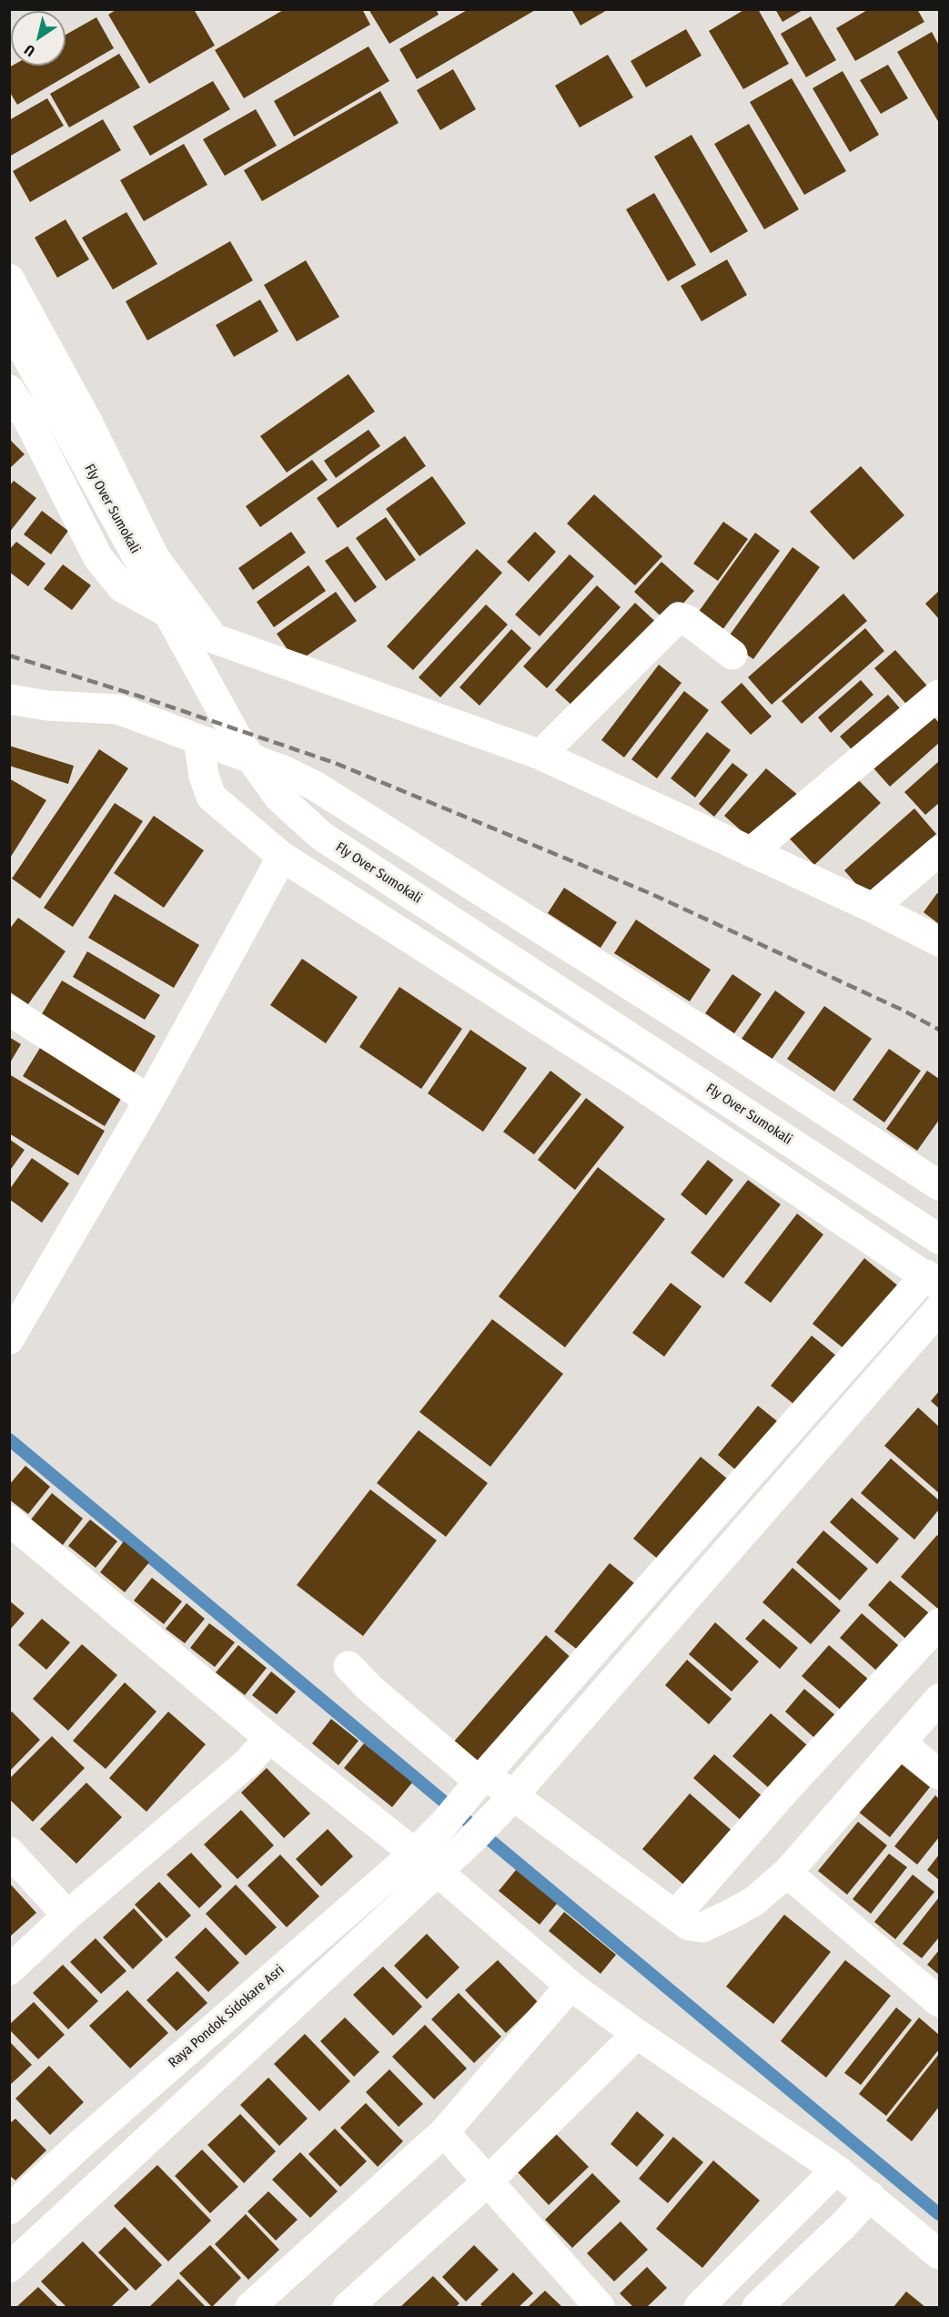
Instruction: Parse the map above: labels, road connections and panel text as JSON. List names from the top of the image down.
{
  "streets": {
    "street": ["Fly Over Sumokali", "Raya Pondok Sidokare Asri"]
  },
  "north": "bottom left"
}
